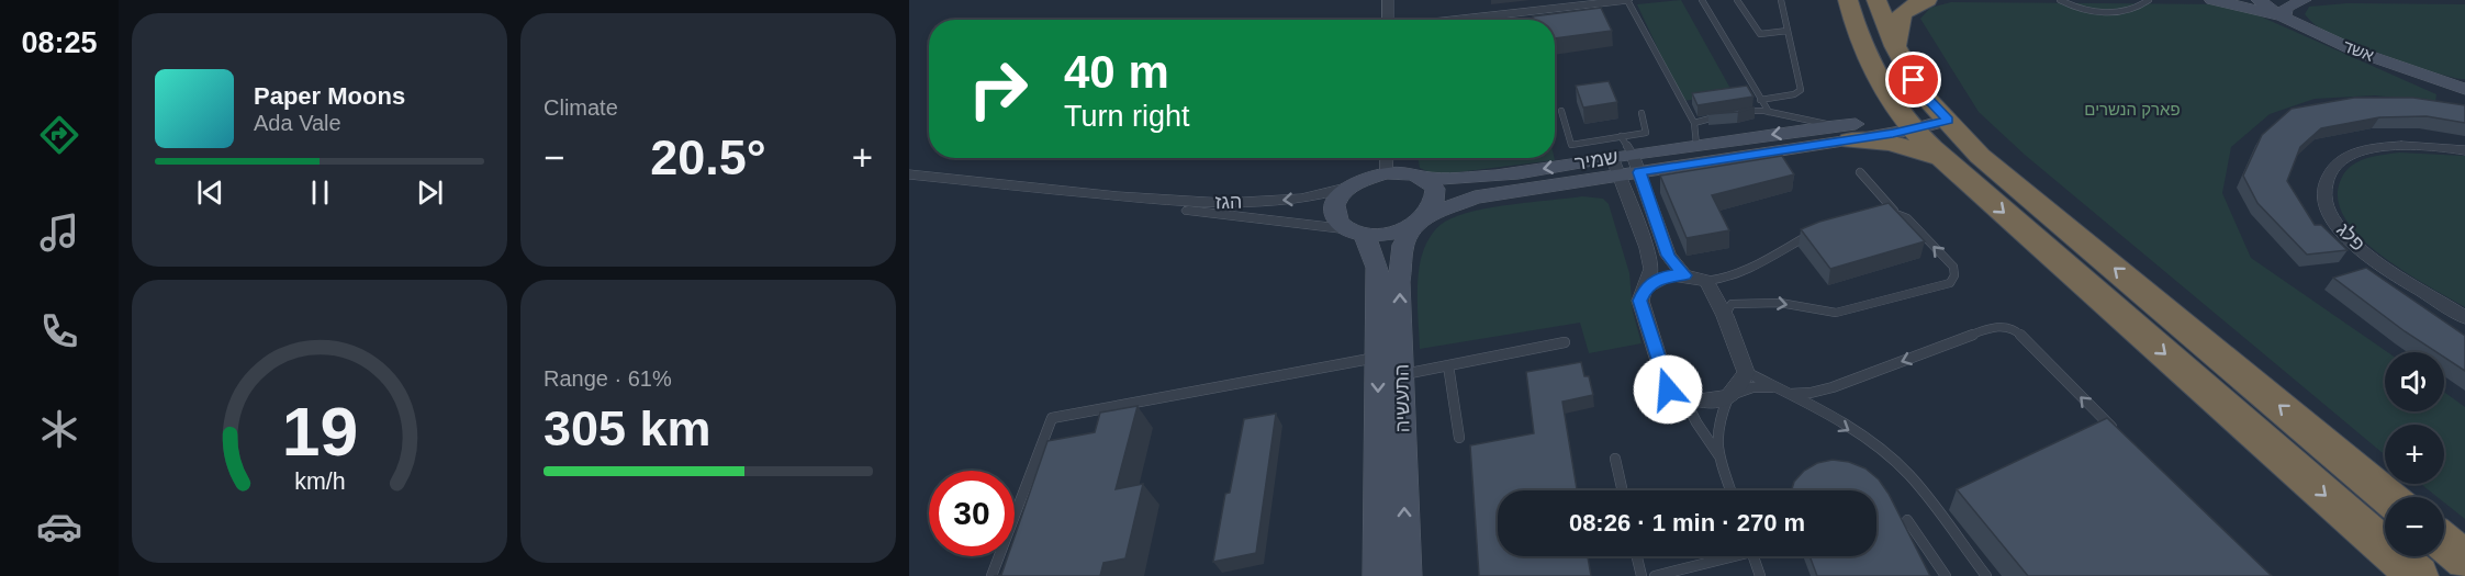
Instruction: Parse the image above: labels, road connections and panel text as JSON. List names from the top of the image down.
{
  "streets": {
    "street": [
      "אשד",
      "שמיר",
      "הגז",
      "פלג",
      "התעשיה"
    ]
  },
  "crossings": [
    ["שמיר", "הגז"],
    ["שמיר", "התעשיה"],
    ["הגז", "התעשיה"]
  ],
  "parks": ["פארק הנשרים"],
  "page": {
    "tabs": "08:25",
    "tile": [
      "Climate",
      ["Range · 61%", "305 km"]
    ],
    "turn": ["40 m", "Turn right"],
    "song": ["Paper Moons", "Ada Vale"],
    "heat": ["−", "20.5°", "+"],
    "map_buttons": ["+", "−"],
    "limit": "30",
    "trip": "08:26 · 1 min · 270 m",
    "gauge": ["19", "km/h"]
  }
}
